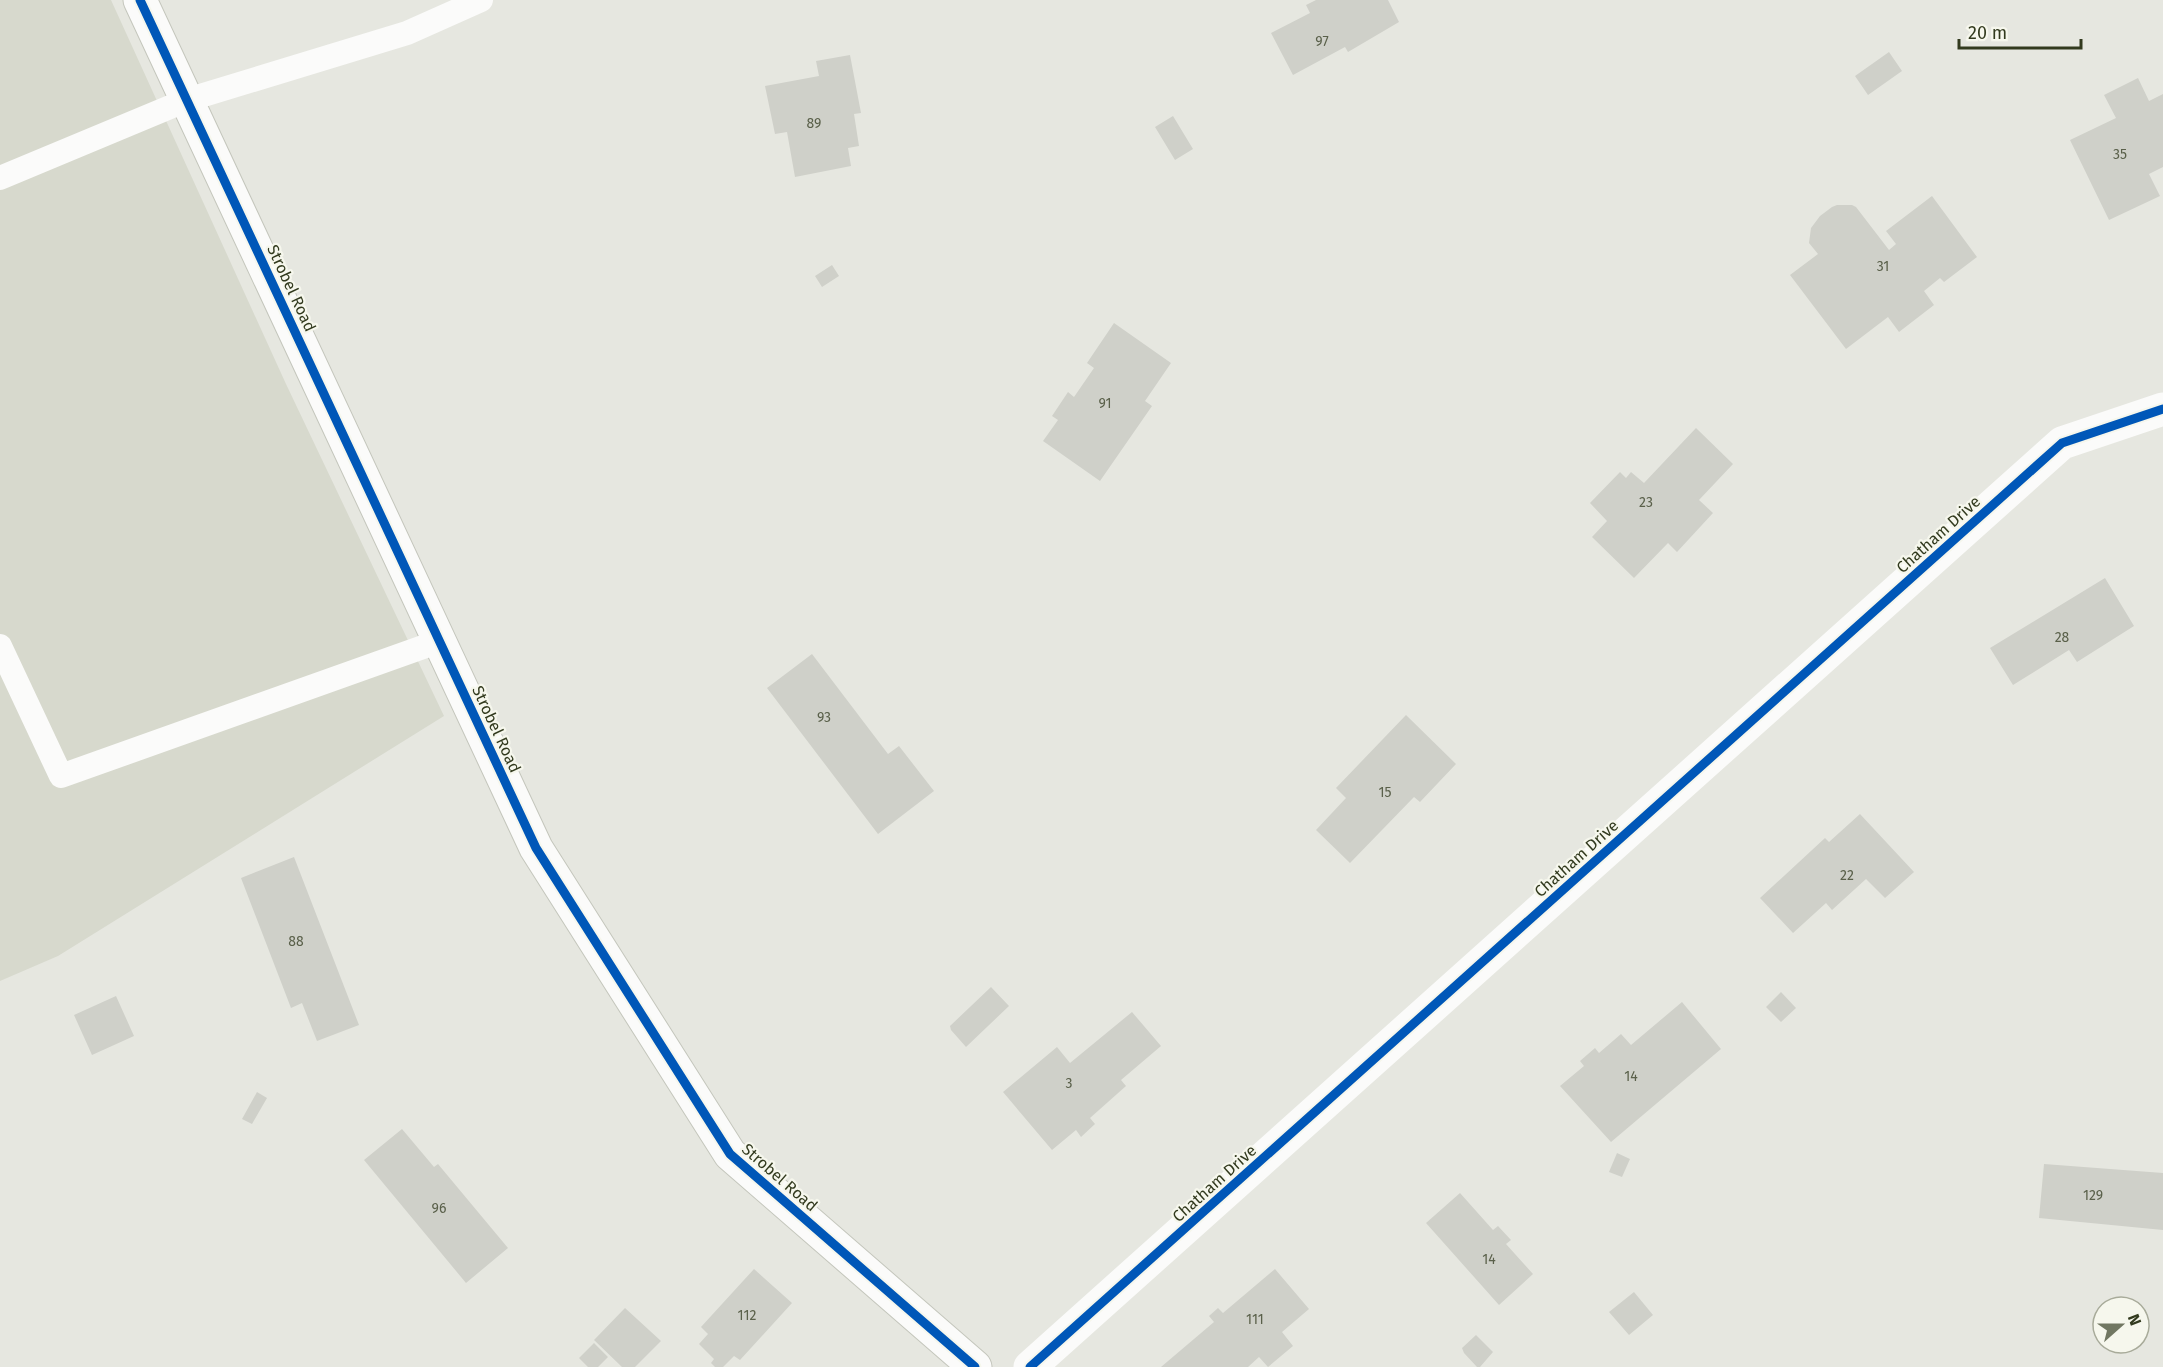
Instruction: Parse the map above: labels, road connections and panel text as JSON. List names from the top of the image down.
{
  "streets": {
    "street": ["Strobel Road", "Chatham Drive"]
  },
  "house_numbers": [
    "97",
    "89",
    "35",
    "31",
    "91",
    "23",
    "28",
    "93",
    "15",
    "22",
    "88",
    "14",
    "3",
    "129",
    "96",
    "14",
    "112",
    "111"
  ],
  "scale_bar": "20 m",
  "north": "right"
}
